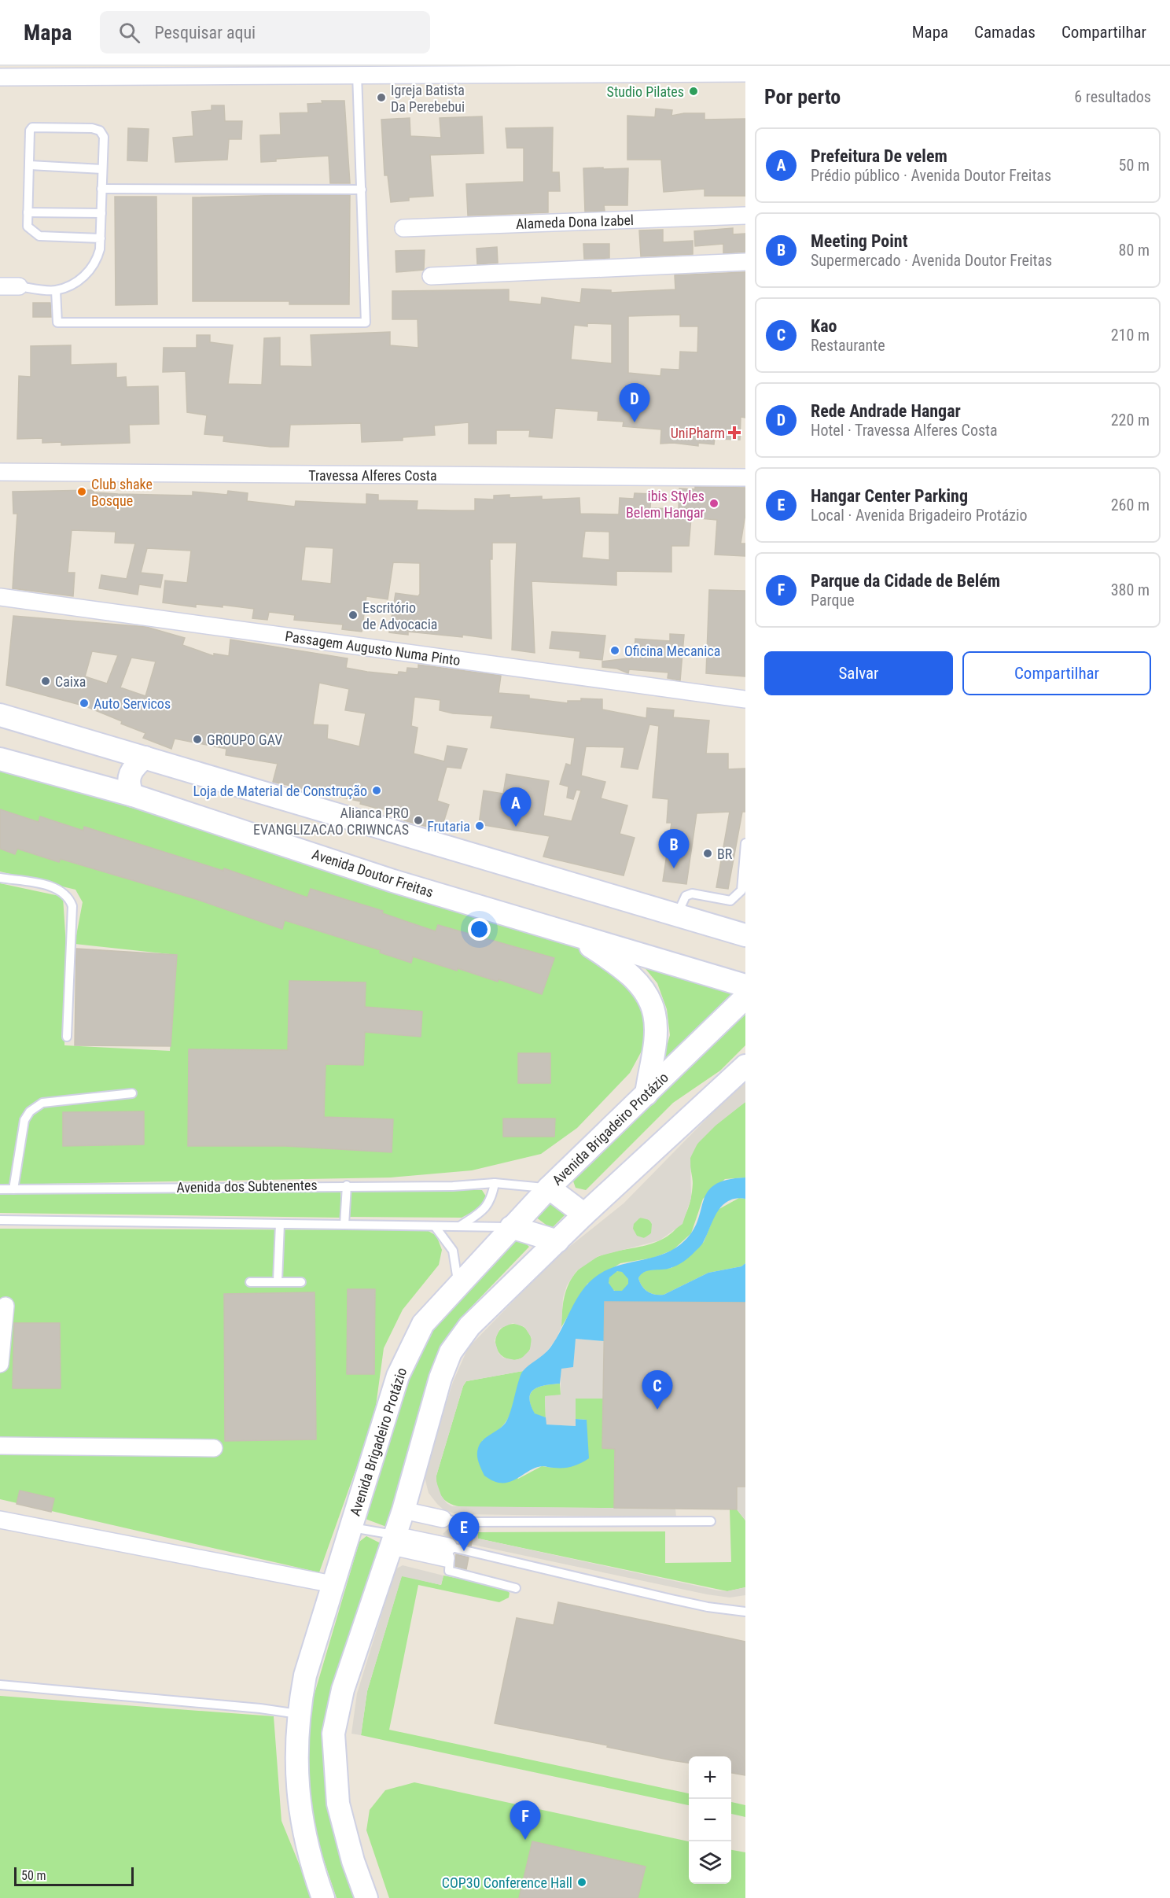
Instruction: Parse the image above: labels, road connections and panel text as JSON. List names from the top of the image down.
{
  "streets": {
    "main road": ["Avenida Doutor Freitas", "Avenida Brigadeiro Protázio"],
    "street": ["Alameda Dona Izabel", "Travessa Alferes Costa", "Passagem Augusto Numa Pinto"],
    "lane": ["Avenida dos Subtenentes"]
  },
  "crossings": [
    ["Avenida Brigadeiro Protázio", "Avenida dos Subtenentes"]
  ],
  "places": {
    "other": [
      "Studio Pilates",
      "Igreja Batista Da Perebebui",
      "Club shake Bosque",
      "ibis Styles Belem Hangar",
      "Escritório de Advocacia",
      "Oficina Mecanica",
      "Caixa",
      "Auto Servicos",
      "GROUPO GAV",
      "Loja de Material de Construção",
      "Alianca PRO EVANGLIZACAO CRIWNCAS",
      "Frutaria",
      "BR",
      "COP30 Conference Hall"
    ],
    "health": ["UniPharm"]
  },
  "scale_bar": "50 m",
  "page": {
    "header": "Mapa",
    "search": "Pesquisar aqui",
    "nav": ["Mapa", "Camadas", "Compartilhar"],
    "heading": ["Por perto", "6 resultados"],
    "list": [
      {
        "mark": "A",
        "name": "Prefeitura De velem",
        "note": "Prédio público · Avenida Doutor Freitas",
        "value": "50 m"
      },
      {
        "mark": "B",
        "name": "Meeting Point",
        "note": "Supermercado · Avenida Doutor Freitas",
        "value": "80 m"
      },
      {
        "mark": "C",
        "name": "Kao",
        "note": "Restaurante",
        "value": "210 m"
      },
      {
        "mark": "D",
        "name": "Rede Andrade Hangar",
        "note": "Hotel · Travessa Alferes Costa",
        "value": "220 m"
      },
      {
        "mark": "E",
        "name": "Hangar Center Parking",
        "note": "Local · Avenida Brigadeiro Protázio",
        "value": "260 m"
      },
      {
        "mark": "F",
        "name": "Parque da Cidade de Belém",
        "note": "Parque",
        "value": "380 m"
      }
    ],
    "pins": [
      "D",
      "A",
      "B",
      "C",
      "E",
      "F"
    ],
    "buttons": ["Salvar", "Compartilhar"],
    "map_buttons": ["+", "−"],
    "scale": "50 m"
  }
}
